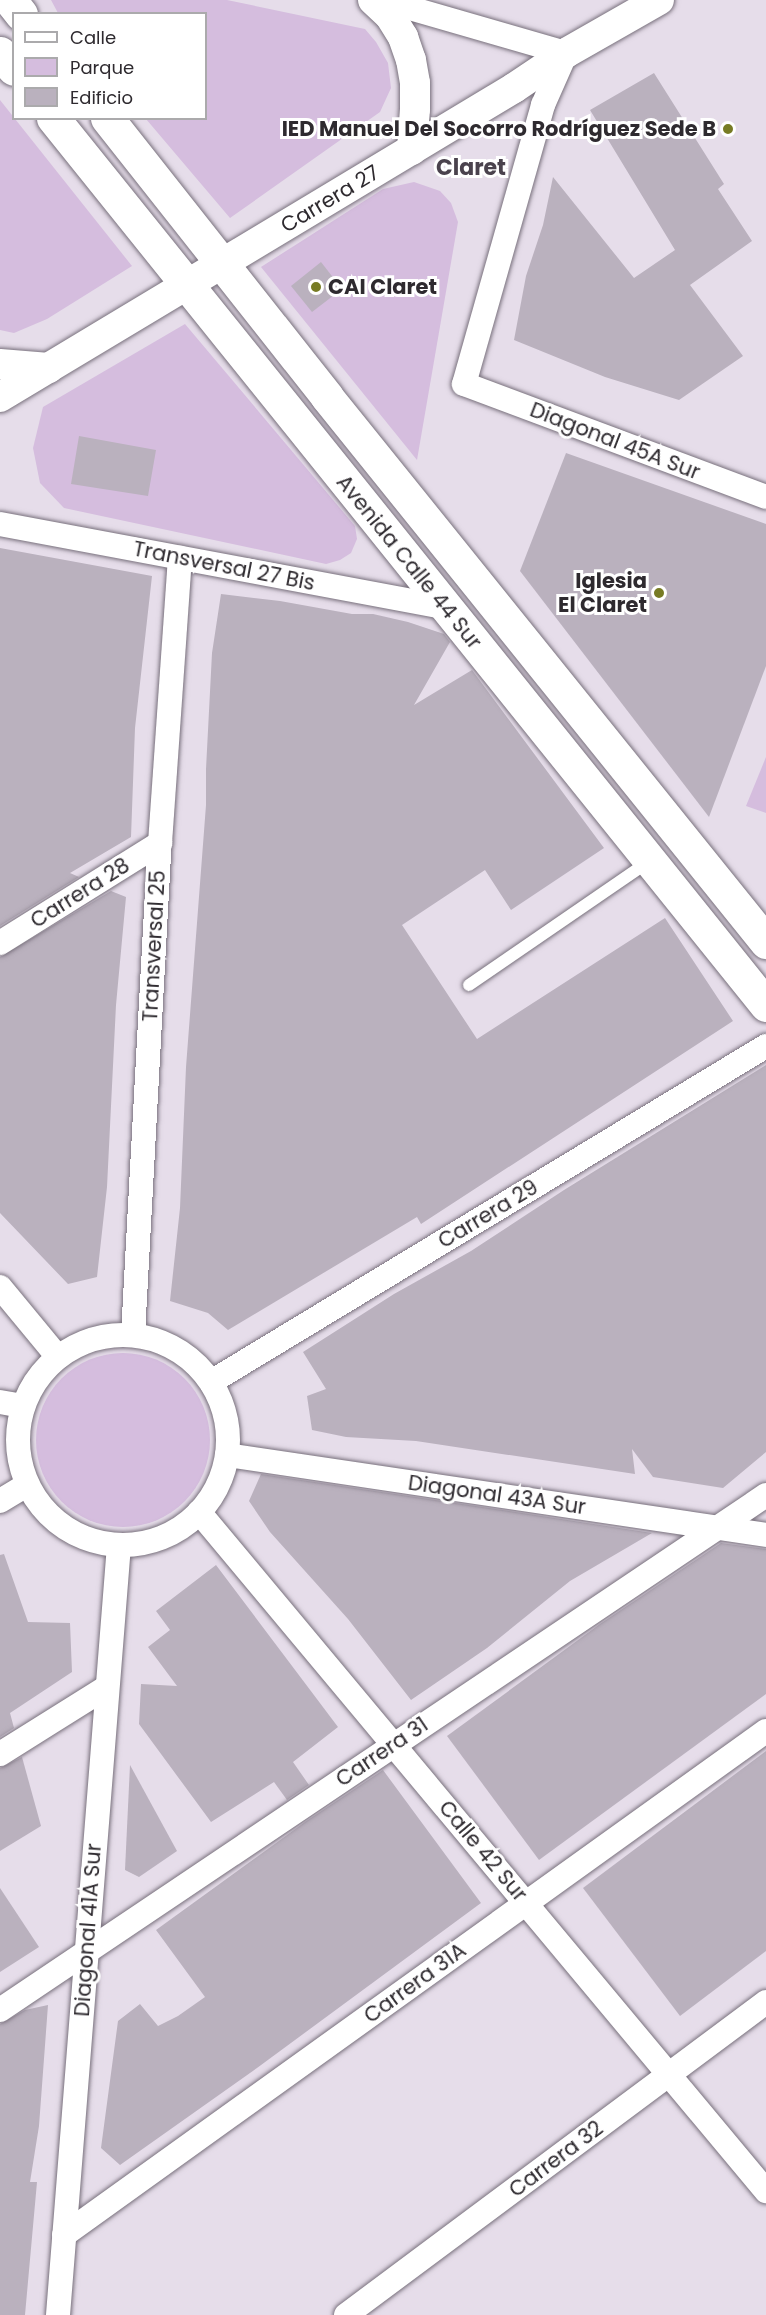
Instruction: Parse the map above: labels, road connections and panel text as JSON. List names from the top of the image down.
{
  "streets": {
    "main road": ["Avenida Calle 44 Sur"],
    "street": [
      "Carrera 27",
      "Diagonal 45A Sur",
      "Transversal 27 Bis",
      "Carrera 28",
      "Transversal 25",
      "Carrera 29",
      "Diagonal 43A Sur",
      "Carrera 31",
      "Calle 42 Sur",
      "Diagonal 41A Sur",
      "Carrera 31A",
      "Carrera 32"
    ]
  },
  "crossings": [
    ["Carrera 27", "Diagonal 45A Sur"],
    ["Carrera 27", "Avenida Calle 44 Sur"],
    ["Avenida Calle 44 Sur", "Transversal 27 Bis"],
    ["Transversal 27 Bis", "Transversal 25"],
    ["Carrera 28", "Transversal 25"],
    ["Transversal 25", "Carrera 29"],
    ["Transversal 25", "Diagonal 43A Sur"],
    ["Transversal 25", "Calle 42 Sur"],
    ["Transversal 25", "Diagonal 41A Sur"],
    ["Carrera 29", "Diagonal 43A Sur"],
    ["Carrera 29", "Calle 42 Sur"],
    ["Carrera 29", "Diagonal 41A Sur"],
    ["Diagonal 43A Sur", "Carrera 31"],
    ["Diagonal 43A Sur", "Calle 42 Sur"],
    ["Diagonal 43A Sur", "Diagonal 41A Sur"],
    ["Carrera 31", "Calle 42 Sur"],
    ["Carrera 31", "Diagonal 41A Sur"],
    ["Calle 42 Sur", "Diagonal 41A Sur"],
    ["Calle 42 Sur", "Carrera 31A"],
    ["Calle 42 Sur", "Carrera 32"],
    ["Diagonal 41A Sur", "Carrera 31A"]
  ],
  "districts": ["Claret"],
  "places": ["IED Manuel Del Socorro Rodríguez Sede B", "CAI Claret", "Iglesia El Claret"],
  "legend": ["Calle", "Parque", "Edificio"]
}
